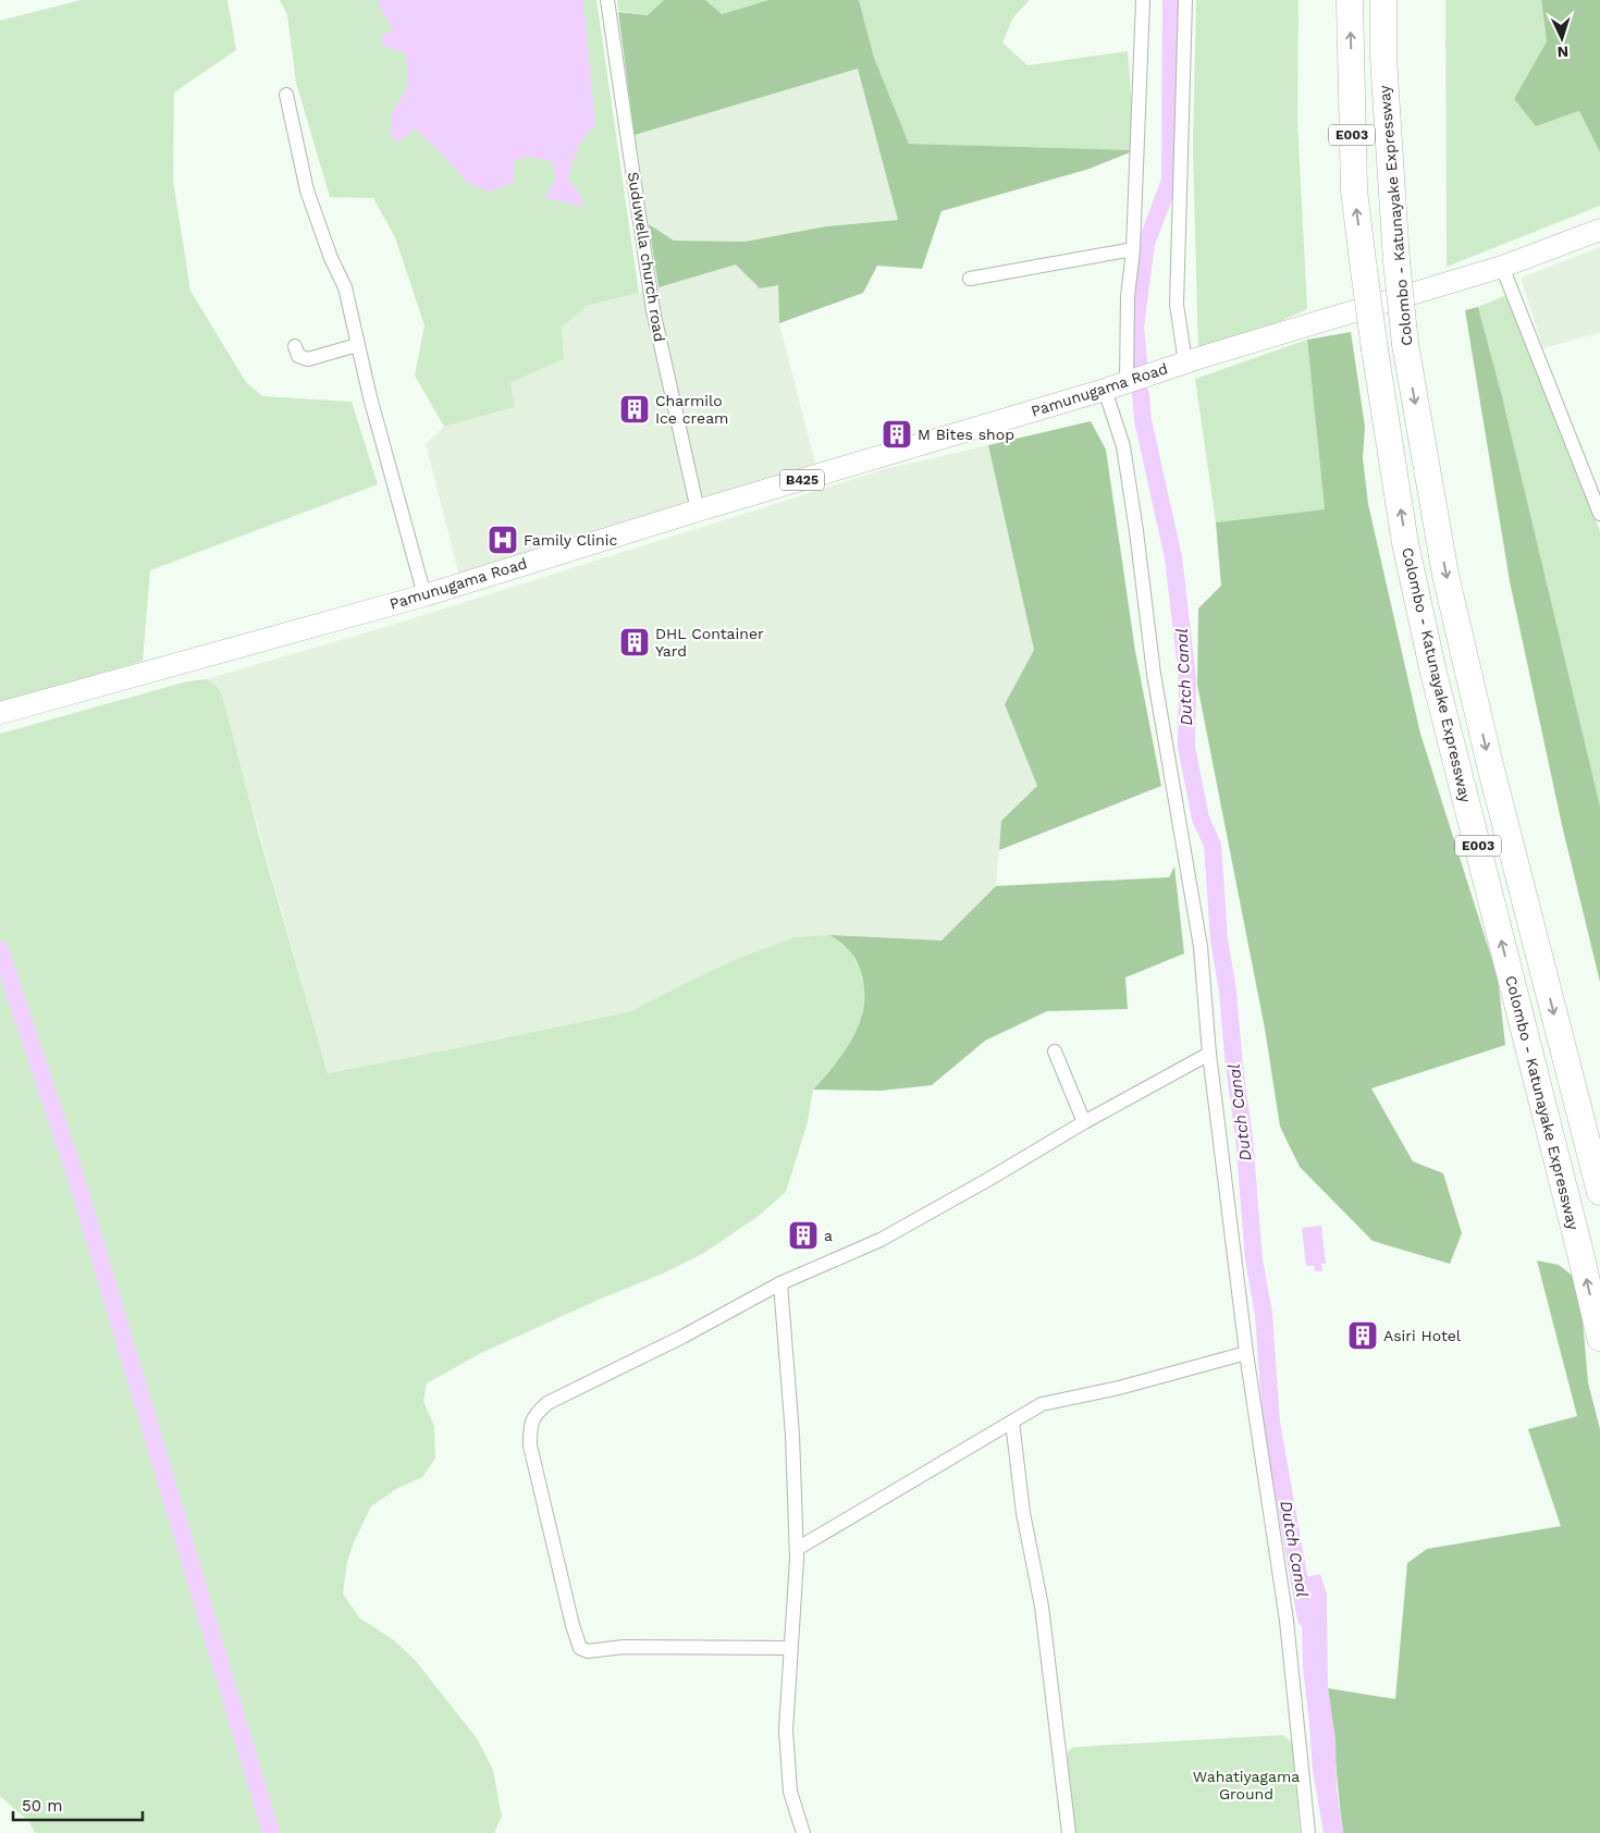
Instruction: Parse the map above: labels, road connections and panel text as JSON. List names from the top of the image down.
{
  "streets": {
    "highway": ["E003", "Colombo - Katunayake Expressway"],
    "main road": ["Pamunugama Road", "B425"],
    "street": ["Suduwella church road"]
  },
  "crossings": [
    ["Suduwella church road", "Pamunugama Road"]
  ],
  "water": ["Dutch Canal"],
  "parks": ["Wahatiyagama Ground"],
  "places": {
    "building": [
      "Charmilo Ice cream",
      "M Bites shop",
      "DHL Container Yard",
      "a",
      "Asiri Hotel"
    ],
    "hospital": ["Family Clinic"]
  },
  "scale_bar": "50 m",
  "north": "bottom"
}
